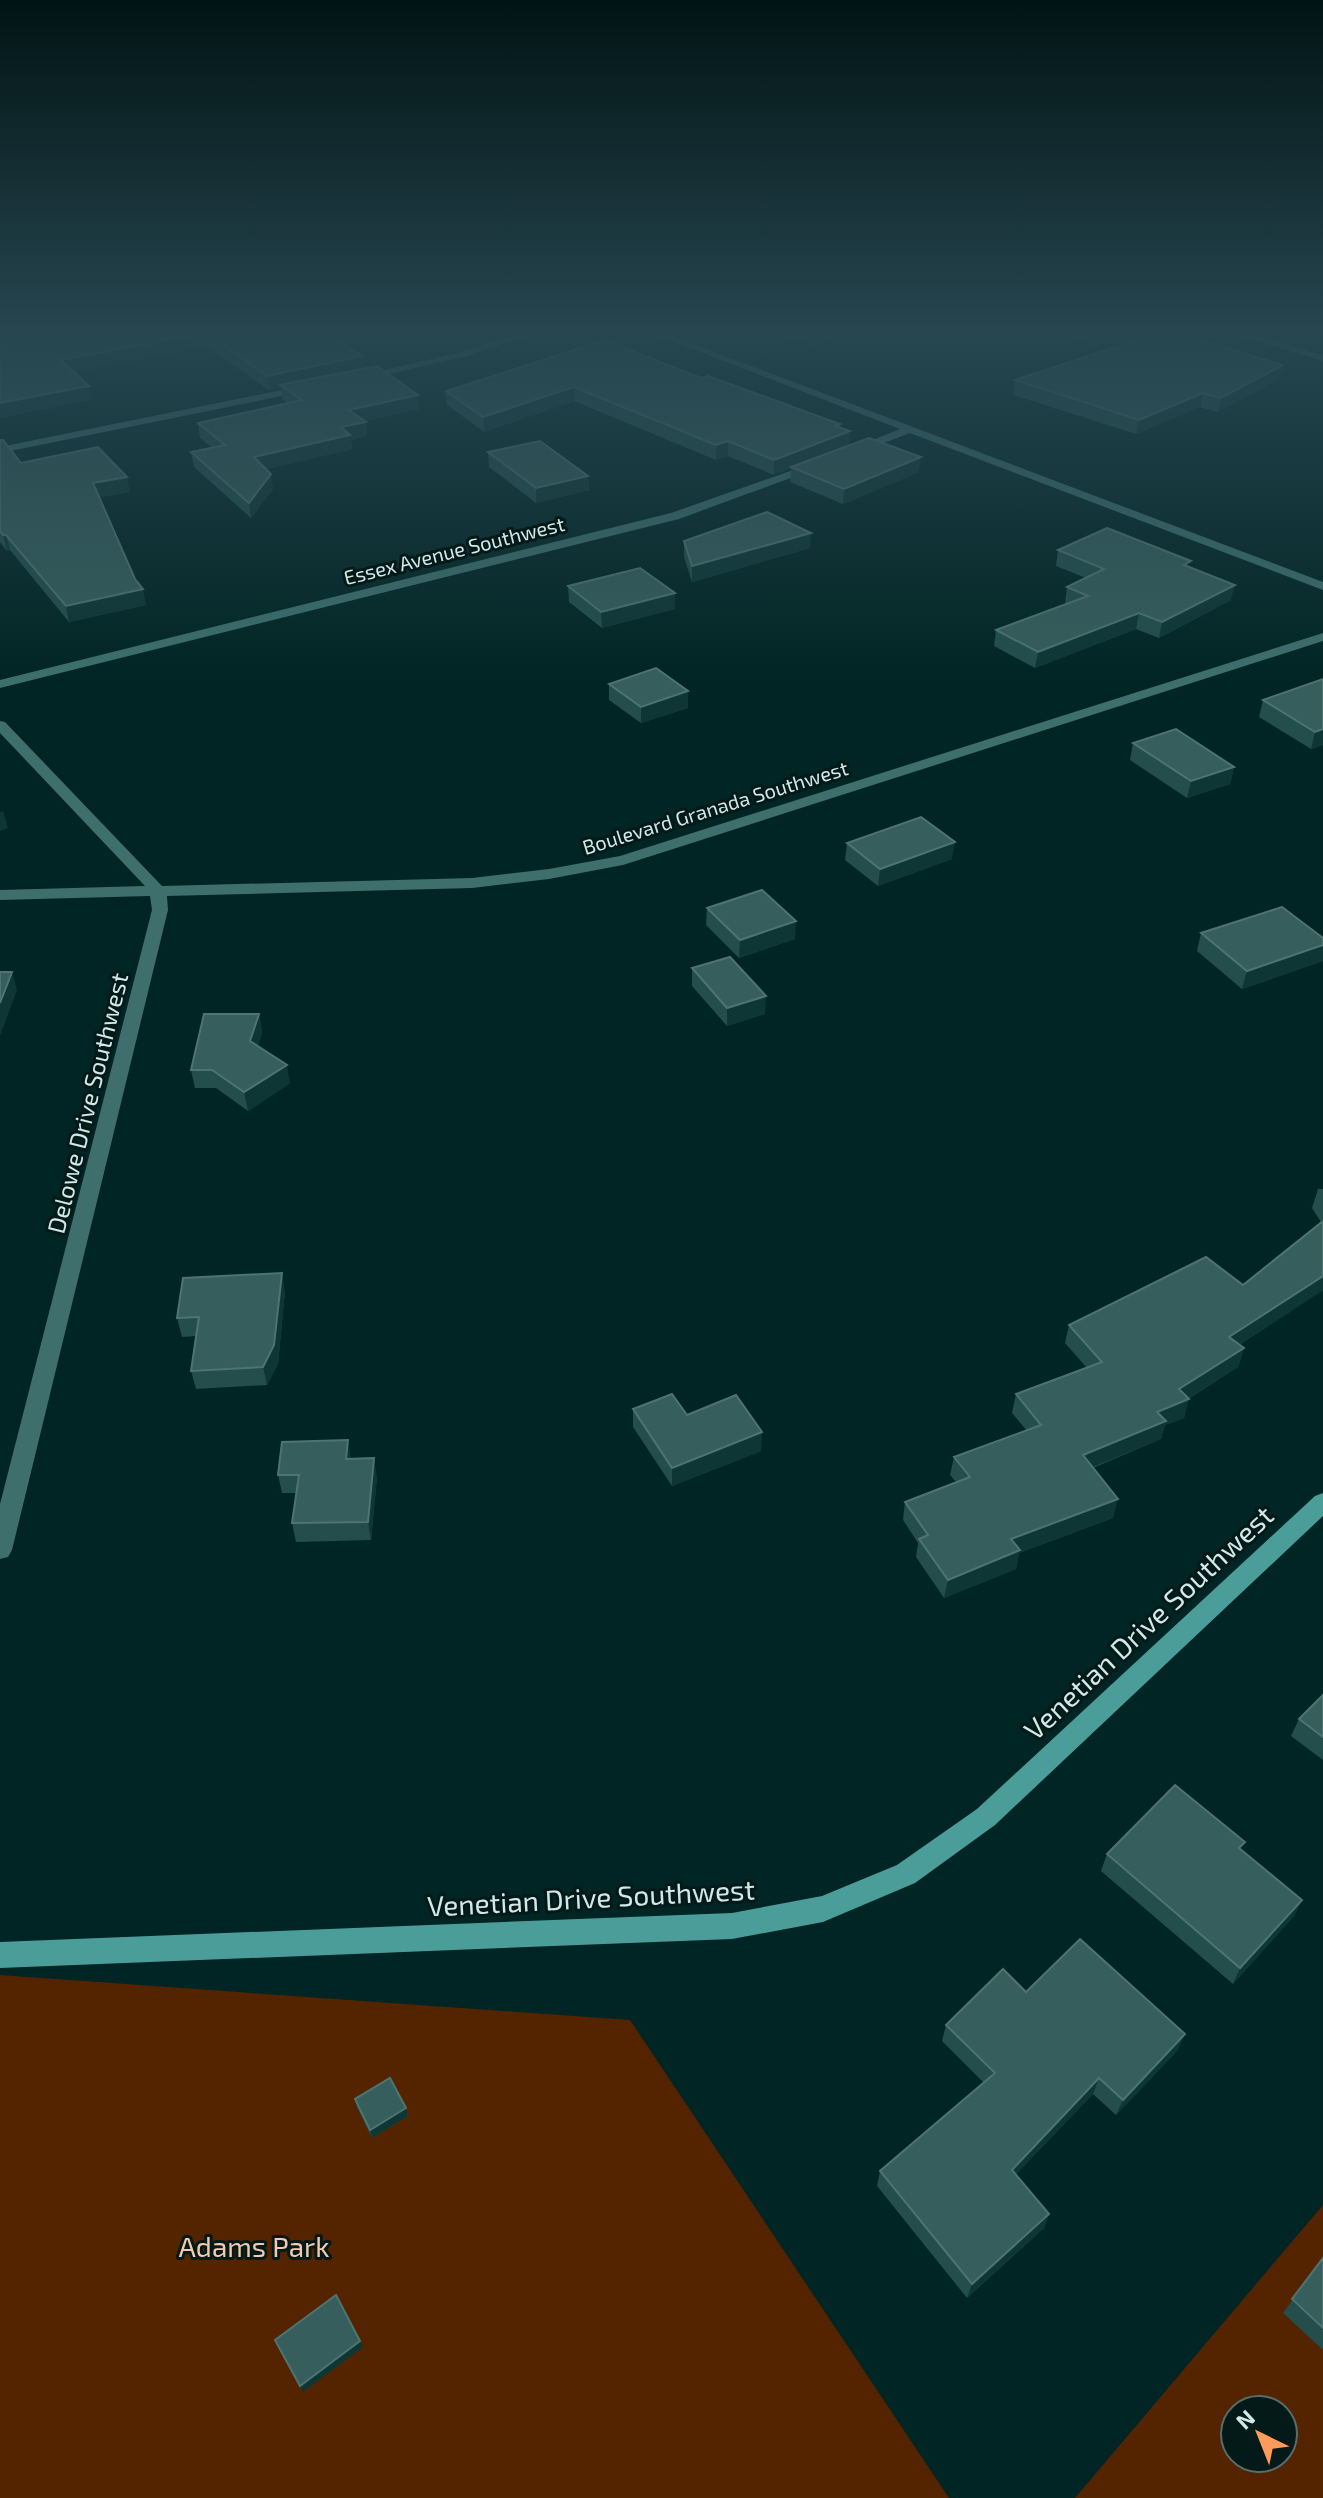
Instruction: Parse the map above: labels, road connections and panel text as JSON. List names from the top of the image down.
{
  "streets": {
    "street": [
      "Essex Avenue Southwest",
      "Boulevard Granada Southwest",
      "Delowe Drive Southwest",
      "Venetian Drive Southwest"
    ]
  },
  "crossings": [
    ["Boulevard Granada Southwest", "Delowe Drive Southwest"]
  ],
  "parks": ["Adams Park"],
  "north": "top left"
}
